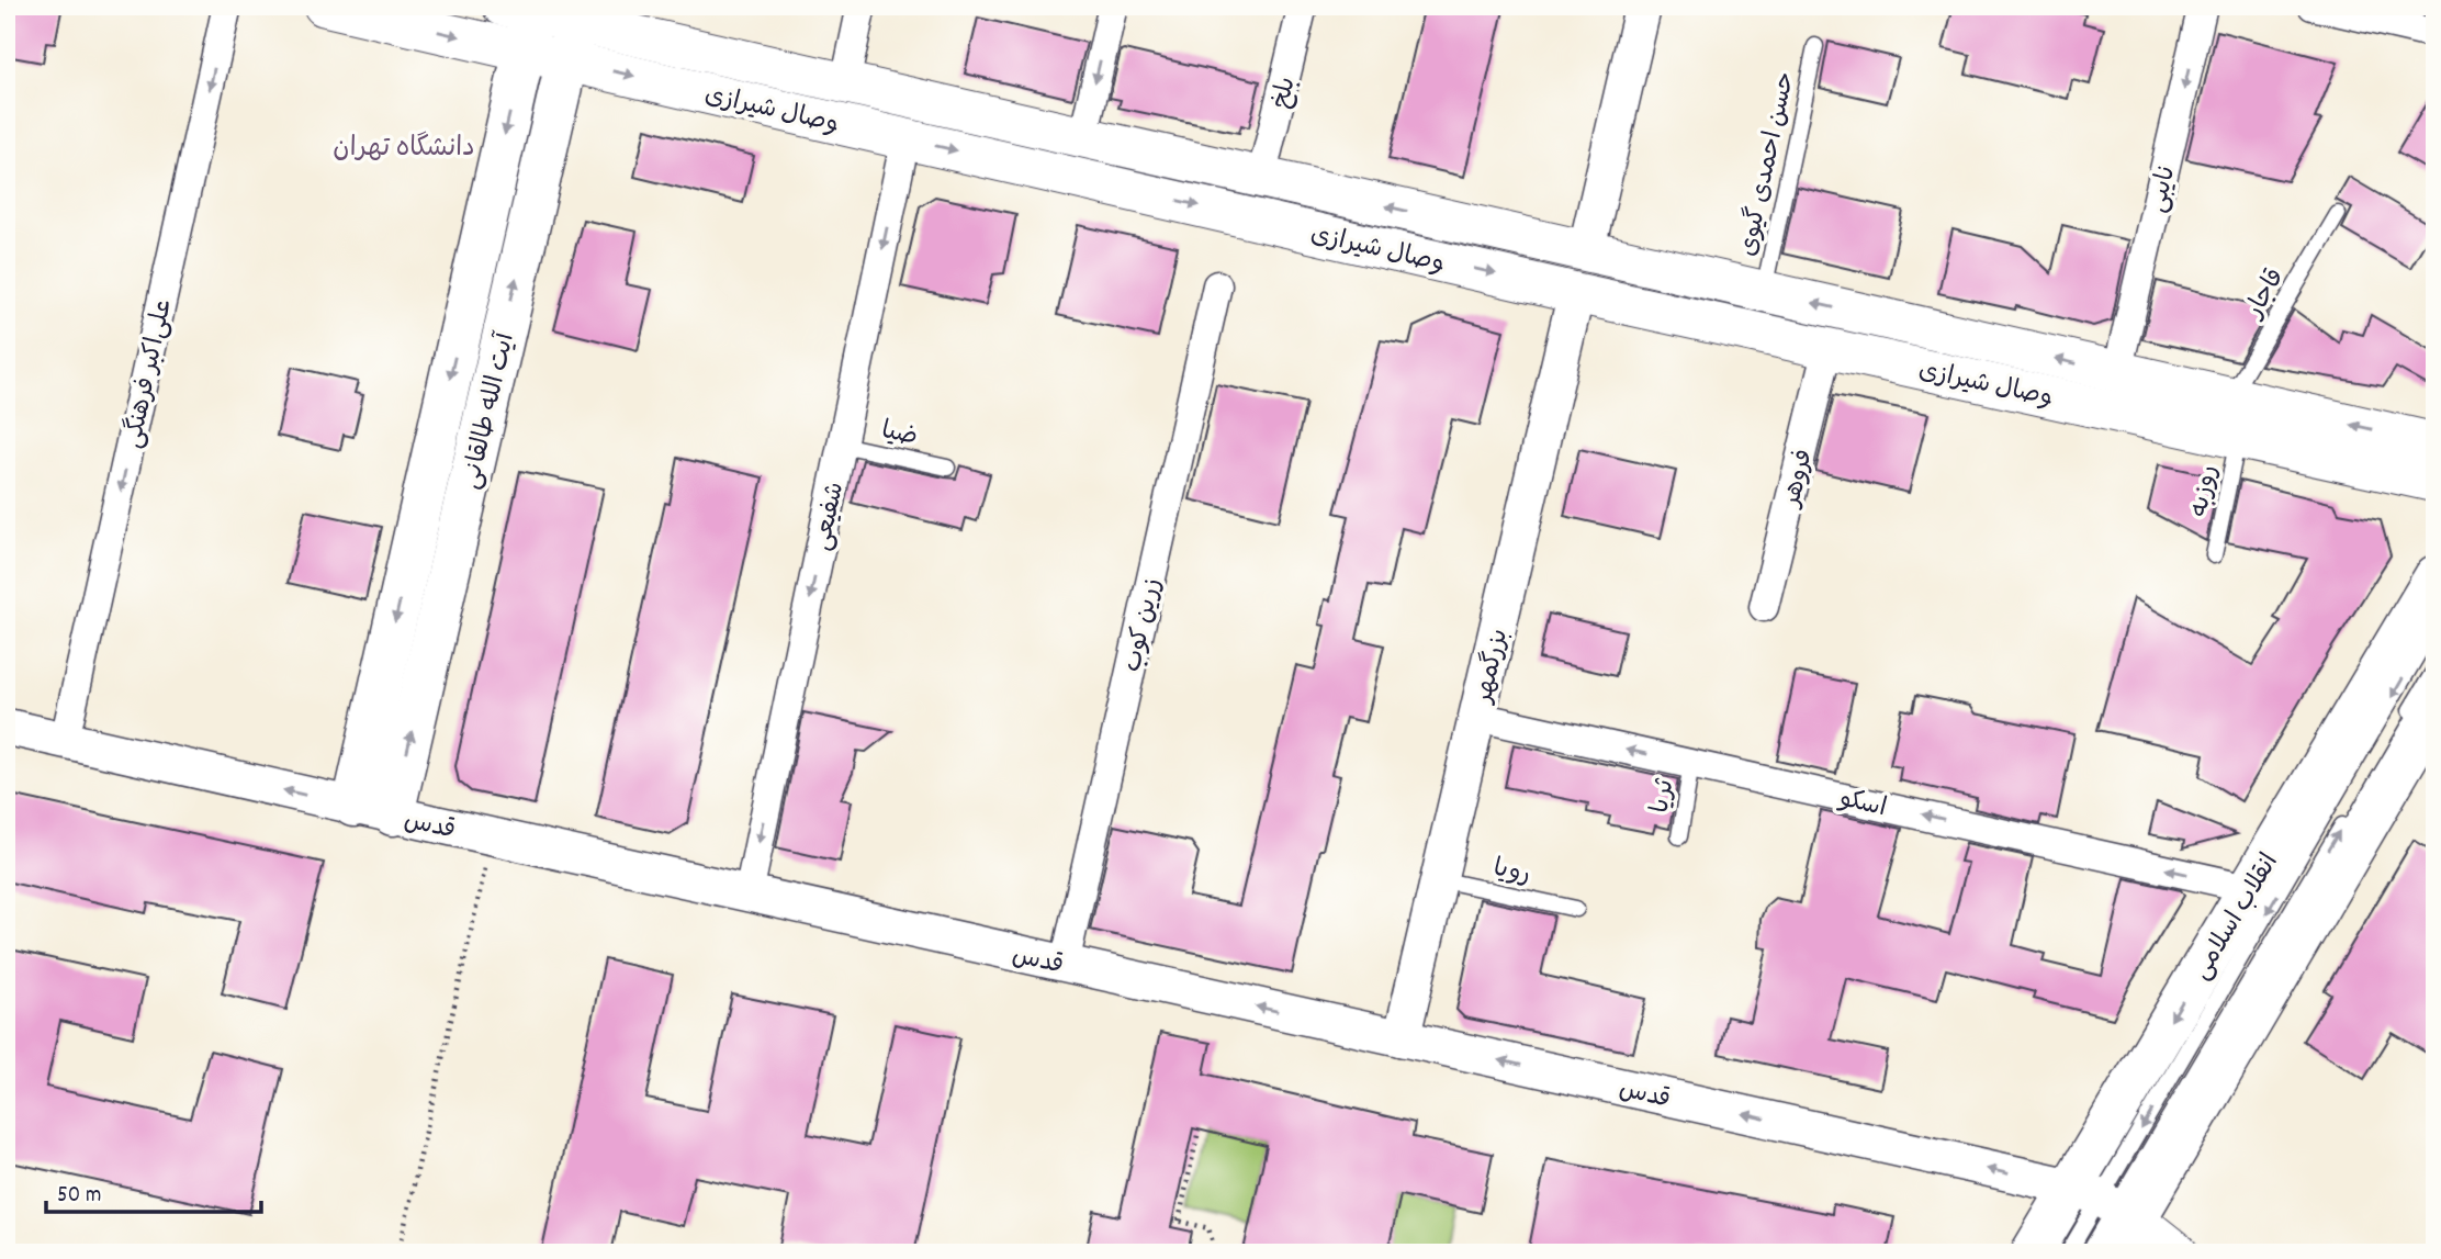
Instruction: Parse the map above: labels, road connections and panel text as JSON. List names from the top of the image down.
{
  "streets": {
    "main road": ["وصال شیرازی", "آیت الله طالقانی", "انقلاب اسلامی"],
    "street": [
      "بلخ",
      "نایبی",
      "علی‌اکبر فرهنگی",
      "فروهر",
      "شفیعی",
      "زرین کوب",
      "بزرگمهر",
      "اسکو",
      "قدس"
    ],
    "lane": [
      "حسن احمدی گیوی",
      "قاجار",
      "ضیا",
      "روزبه",
      "ثریا",
      "رویا"
    ]
  },
  "crossings": [
    ["بلخ", "وصال شیرازی"],
    ["وصال شیرازی", "حسن احمدی گیوی"],
    ["وصال شیرازی", "نایبی"],
    ["وصال شیرازی", "قاجار"],
    ["وصال شیرازی", "آیت الله طالقانی"],
    ["وصال شیرازی", "فروهر"],
    ["وصال شیرازی", "روزبه"],
    ["وصال شیرازی", "شفیعی"],
    ["وصال شیرازی", "بزرگمهر"],
    ["علی‌اکبر فرهنگی", "قدس"],
    ["آیت الله طالقانی", "قدس"],
    ["ضیا", "شفیعی"],
    ["شفیعی", "قدس"],
    ["زرین کوب", "قدس"],
    ["بزرگمهر", "اسکو"],
    ["بزرگمهر", "قدس"],
    ["بزرگمهر", "رویا"],
    ["ثریا", "اسکو"],
    ["اسکو", "انقلاب اسلامی"],
    ["قدس", "انقلاب اسلامی"]
  ],
  "one_way": [
    "نایبی",
    "علی‌اکبر فرهنگی",
    "شفیعی",
    "اسکو",
    "قدس"
  ],
  "districts": ["دانشگاه تهران"],
  "scale_bar": "50 m"
}
